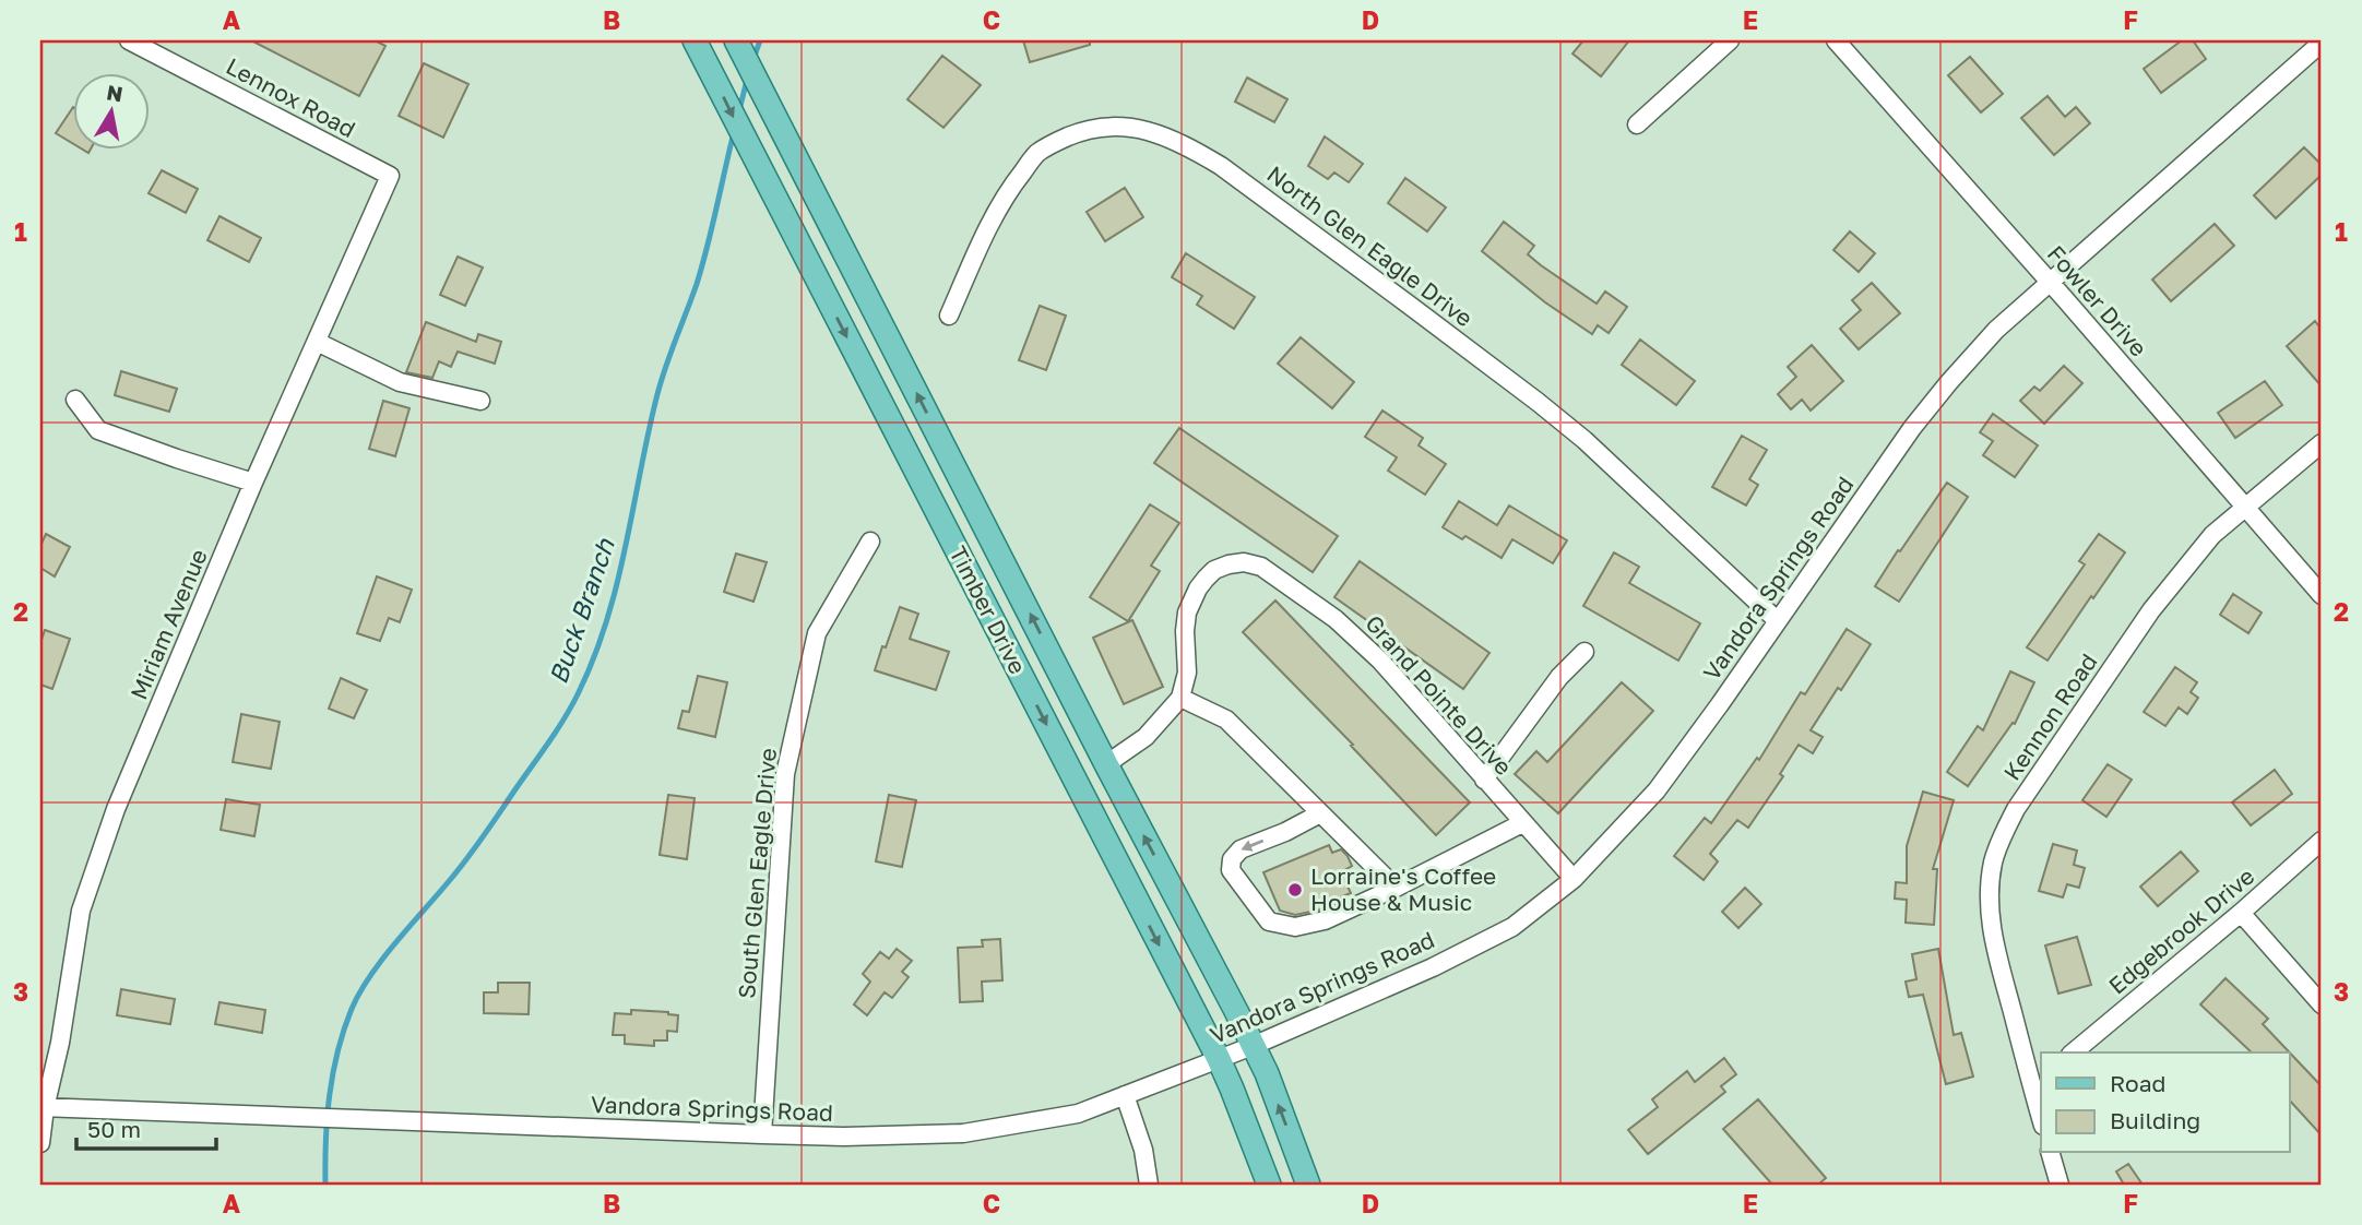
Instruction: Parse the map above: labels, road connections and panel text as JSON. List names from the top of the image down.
{
  "streets": {
    "main road": ["Timber Drive"],
    "street": [
      "Lennox Road",
      "North Glen Eagle Drive",
      "Fowler Drive",
      "Vandora Springs Road",
      "Miriam Avenue",
      "Grand Pointe Drive",
      "Kennon Road",
      "South Glen Eagle Drive",
      "Edgebrook Drive"
    ]
  },
  "crossings": [
    ["Lennox Road", "Miriam Avenue"],
    ["North Glen Eagle Drive", "Vandora Springs Road"],
    ["Fowler Drive", "Vandora Springs Road"],
    ["Fowler Drive", "Kennon Road"],
    ["Vandora Springs Road", "Timber Drive"],
    ["Vandora Springs Road", "Miriam Avenue"],
    ["Vandora Springs Road", "Grand Pointe Drive"],
    ["Vandora Springs Road", "South Glen Eagle Drive"]
  ],
  "water": ["Buck Branch"],
  "places": ["Lorraine's Coffee House & Music"],
  "legend": ["Road", "Building"],
  "scale_bar": "50 m",
  "north": "top",
  "grid": {
    "columns": [
      "A",
      "B",
      "C",
      "D",
      "E",
      "F"
    ],
    "rows": ["1", "2", "3"]
  }
}
